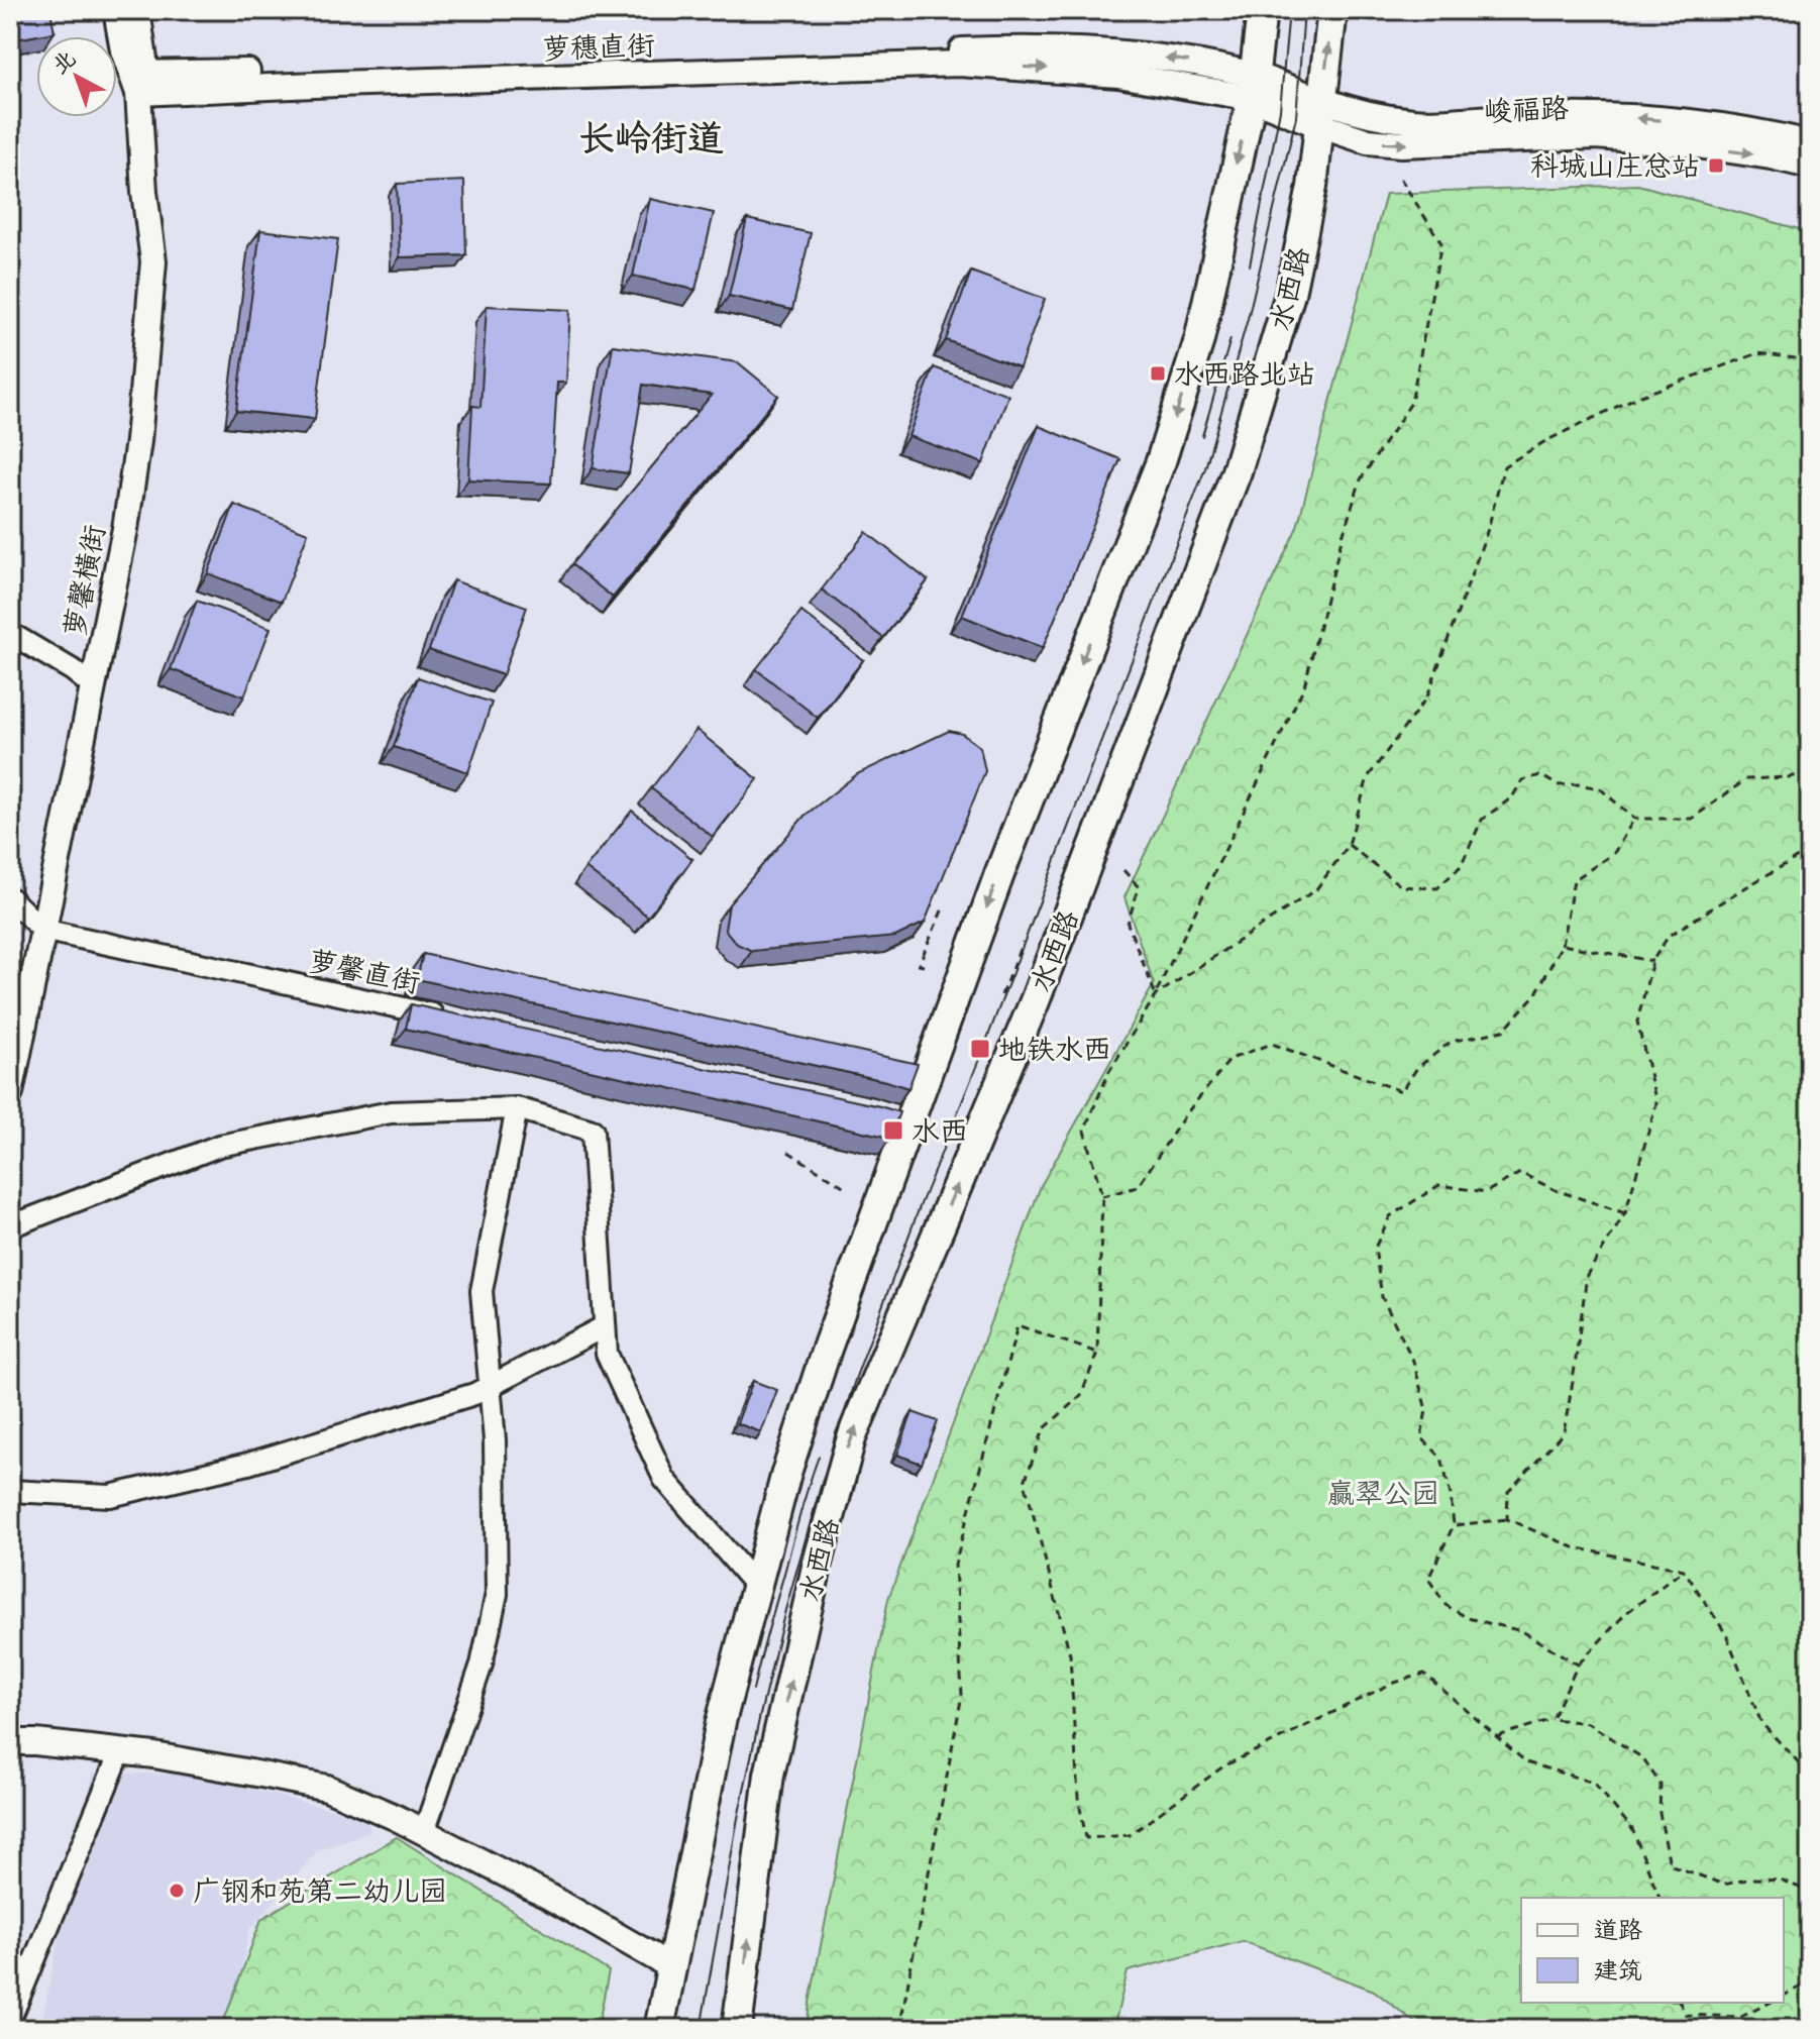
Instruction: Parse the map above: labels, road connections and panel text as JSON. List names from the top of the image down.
{
  "streets": {
    "main road": ["水西路"],
    "street": [
      "萝穗直街",
      "峻福路",
      "萝馨横街",
      "萝馨直街"
    ]
  },
  "crossings": [
    ["萝穗直街", "峻福路"],
    ["萝穗直街", "水西路"],
    ["萝穗直街", "萝馨横街"],
    ["峻福路", "水西路"],
    ["萝馨横街", "萝馨直街"]
  ],
  "districts": ["长岭街道"],
  "parks": ["赢翠公园"],
  "places": {
    "transit": [
      "科城山庄总站",
      "水西路北站",
      "地铁水西",
      "水西"
    ],
    "other": ["广钢和苑第二幼儿园"]
  },
  "legend": ["道路", "建筑"],
  "north": "top left"
}
